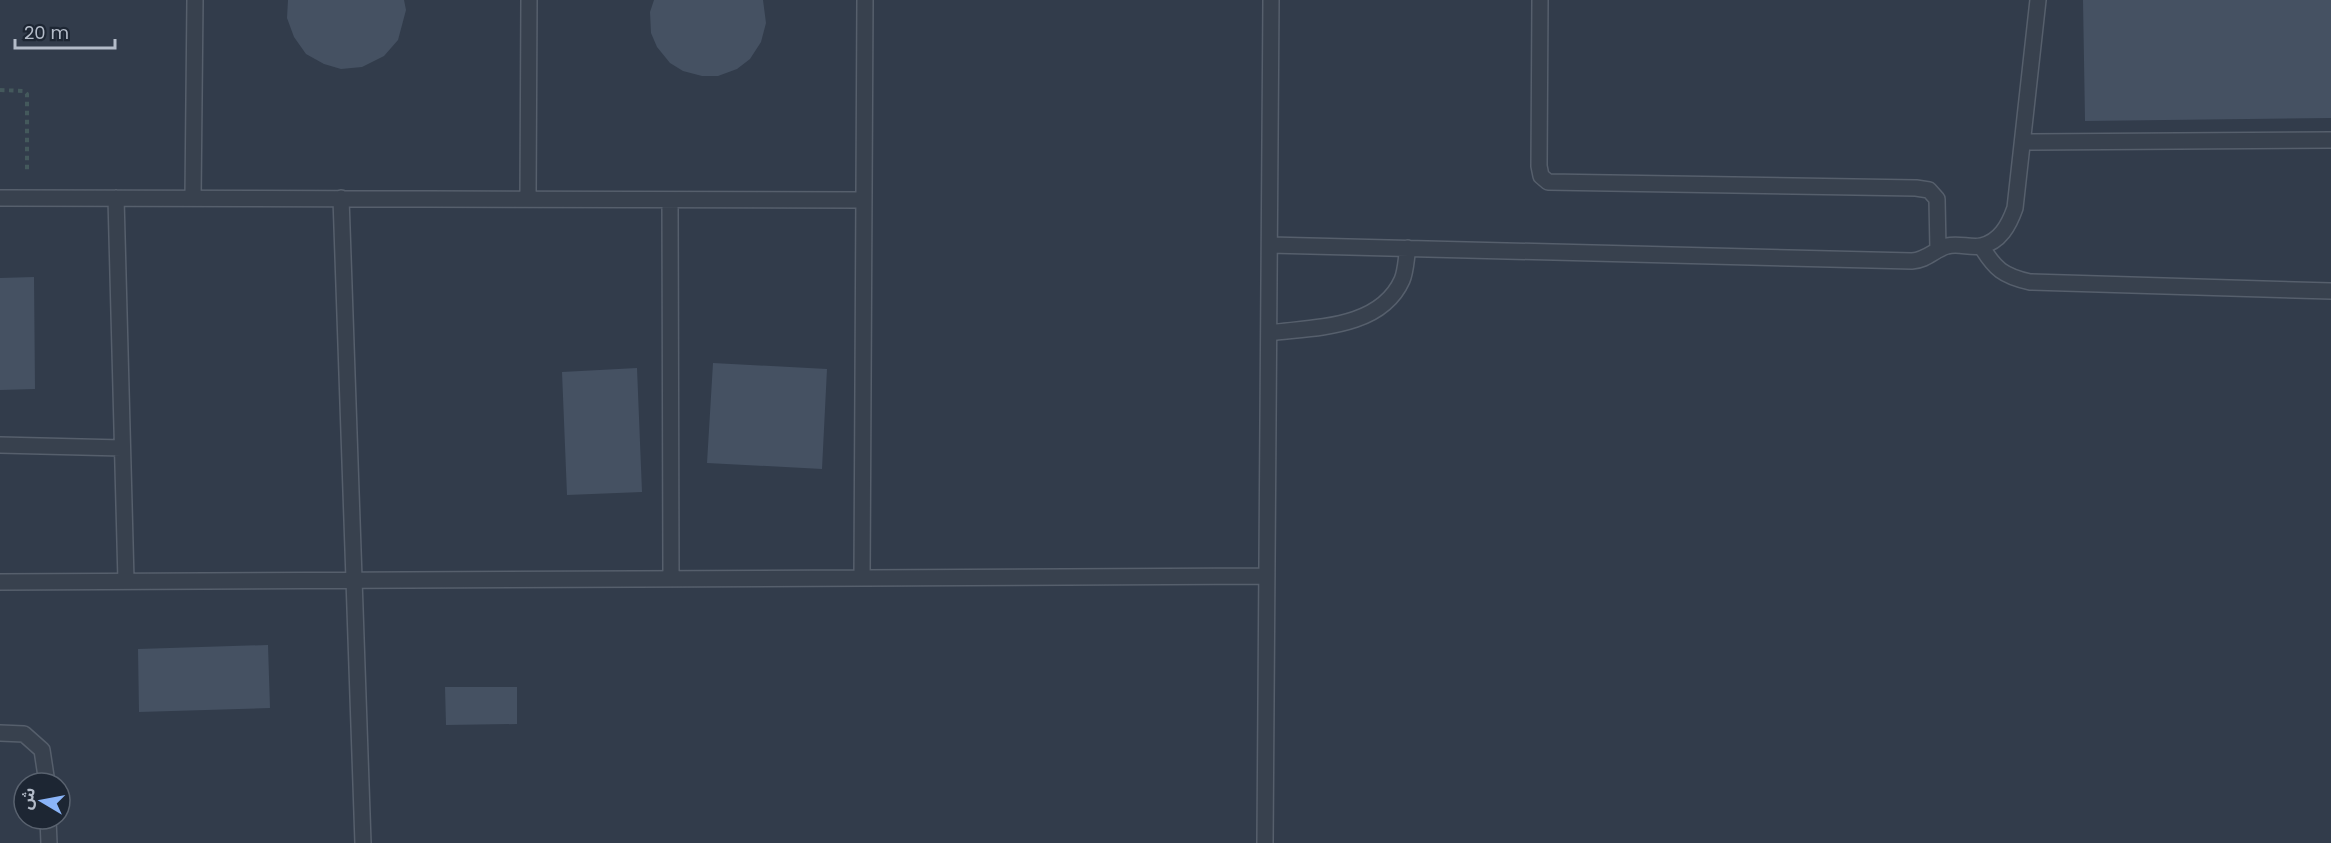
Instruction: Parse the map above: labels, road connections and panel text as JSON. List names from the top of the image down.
{
  "scale_bar": "20 m",
  "north": "left"
}
